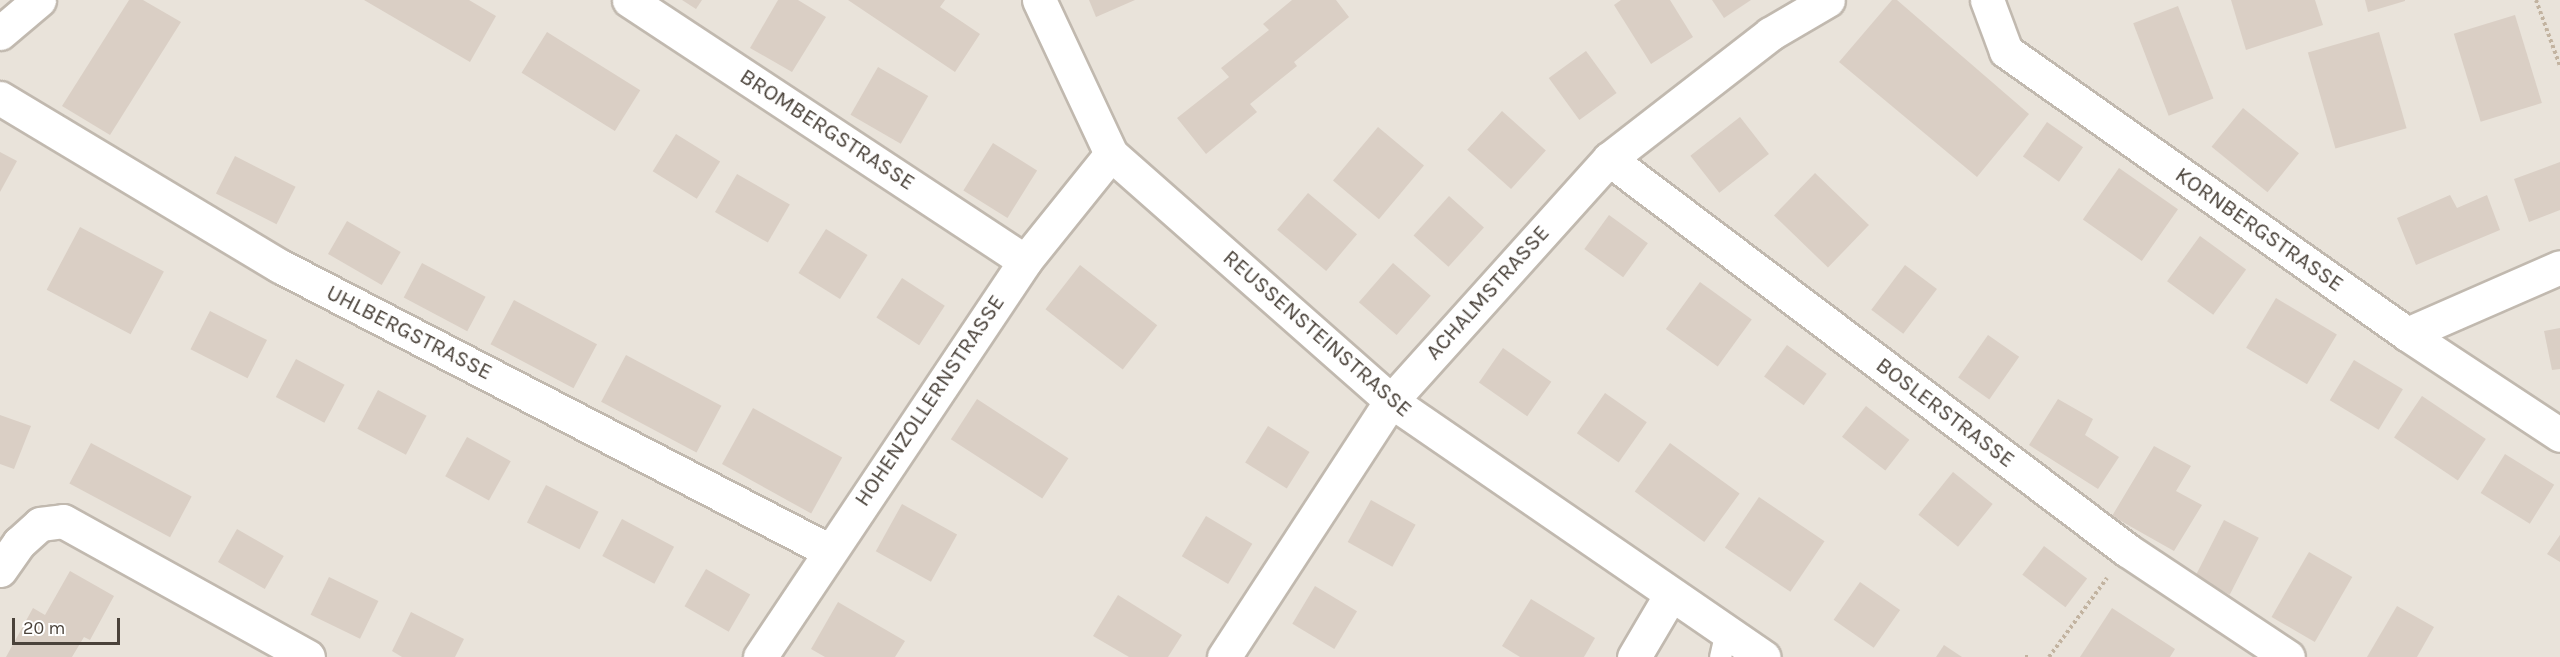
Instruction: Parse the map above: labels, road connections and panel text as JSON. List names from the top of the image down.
{
  "streets": {
    "street": [
      "BROMBERGSTRASSE",
      "KORNBERGSTRASSE",
      "ACHALMSTRASSE",
      "UHLBERGSTRASSE",
      "REUSSENSTEINSTRASSE",
      "HOHENZOLLERNSTRASSE",
      "BOSLERSTRASSE"
    ]
  },
  "crossings": [
    ["BROMBERGSTRASSE", "HOHENZOLLERNSTRASSE"],
    ["ACHALMSTRASSE", "REUSSENSTEINSTRASSE"],
    ["ACHALMSTRASSE", "BOSLERSTRASSE"],
    ["UHLBERGSTRASSE", "HOHENZOLLERNSTRASSE"],
    ["REUSSENSTEINSTRASSE", "HOHENZOLLERNSTRASSE"]
  ],
  "scale_bar": "20 m"
}
